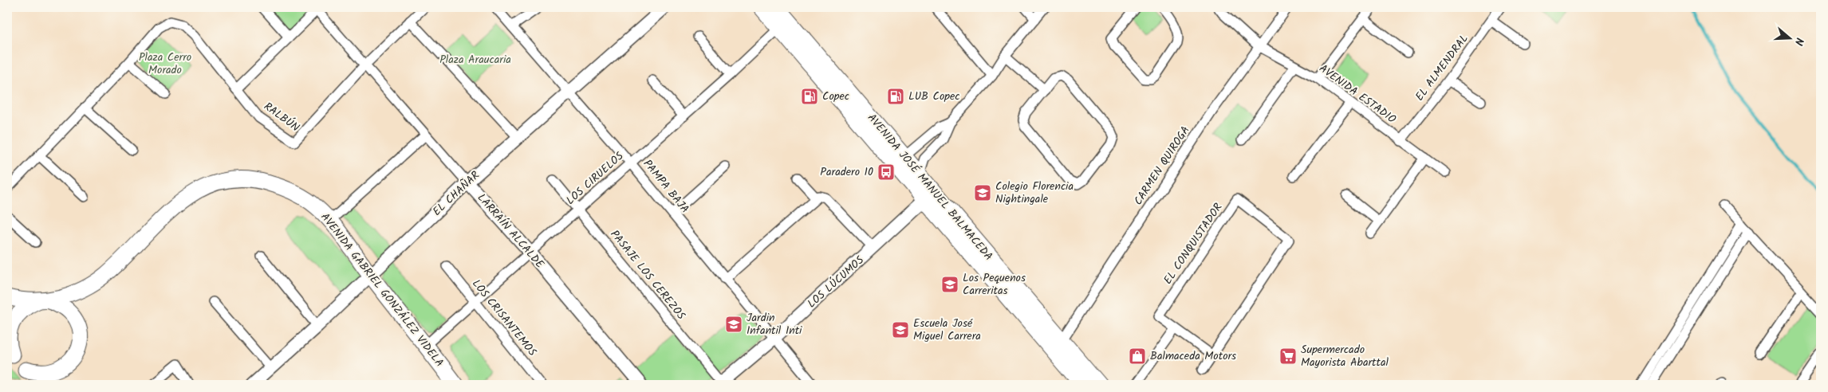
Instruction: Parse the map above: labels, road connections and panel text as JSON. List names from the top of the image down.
{
  "streets": {
    "main road": ["AVENIDA JOSÉ MANUEL BALMACEDA", "AVENIDA GABRIEL GONZÁLEZ VIDELA"],
    "street": [
      "EL ALMENDRAL",
      "AVENIDA ESTADIO",
      "RALBÚN",
      "CARMEN QUIROGA",
      "LOS CIRUELOS",
      "PAMPA BAJA",
      "EL CHAÑAR",
      "LARRAÍN ALCALDE",
      "EL CONQUISTADOR",
      "PASAJE LOS CEREZOS",
      "LOS LÚCUMOS",
      "LOS CRISANTEMOS"
    ]
  },
  "crossings": [
    ["EL ALMENDRAL", "AVENIDA ESTADIO"],
    ["AVENIDA ESTADIO", "CARMEN QUIROGA"],
    ["RALBÚN", "LARRAÍN ALCALDE"],
    ["CARMEN QUIROGA", "AVENIDA JOSÉ MANUEL BALMACEDA"],
    ["LOS CIRUELOS", "PAMPA BAJA"],
    ["LOS CIRUELOS", "AVENIDA JOSÉ MANUEL BALMACEDA"],
    ["LOS CIRUELOS", "LARRAÍN ALCALDE"],
    ["LOS CIRUELOS", "PASAJE LOS CEREZOS"],
    ["LOS CIRUELOS", "AVENIDA GABRIEL GONZÁLEZ VIDELA"],
    ["LOS CIRUELOS", "LOS CRISANTEMOS"],
    ["PAMPA BAJA", "EL CHAÑAR"],
    ["PAMPA BAJA", "LOS LÚCUMOS"],
    ["AVENIDA JOSÉ MANUEL BALMACEDA", "LOS LÚCUMOS"],
    ["EL CHAÑAR", "LARRAÍN ALCALDE"],
    ["EL CHAÑAR", "AVENIDA GABRIEL GONZÁLEZ VIDELA"],
    ["PASAJE LOS CEREZOS", "LOS LÚCUMOS"]
  ],
  "parks": ["Plaza Cerro Morado", "Plaza Araucaria"],
  "places": {
    "fuel station": ["Copec", "LUB Copec"],
    "bus stop": ["Paradero 10"],
    "school or university": [
      "Colegio Florencia Nightingale",
      "Los Pequenos Carreritas",
      "Jardin Infantil Inti",
      "Escuela José Miguel Carrera"
    ],
    "shop": ["Balmaceda Motors"],
    "supermarket": ["Supermercado Mayorista Abarttal"]
  },
  "north": "right"
}
